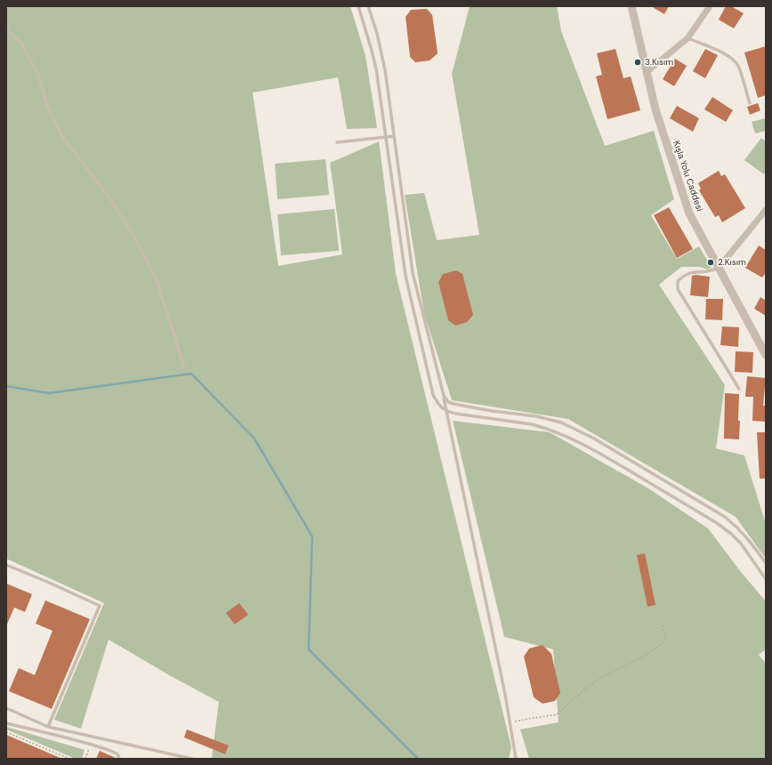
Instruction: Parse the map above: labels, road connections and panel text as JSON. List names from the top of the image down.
{
  "streets": {
    "street": ["Kışla Yolu Caddesi"]
  },
  "places": ["3.Kısım", "2.Kısım"]
}
